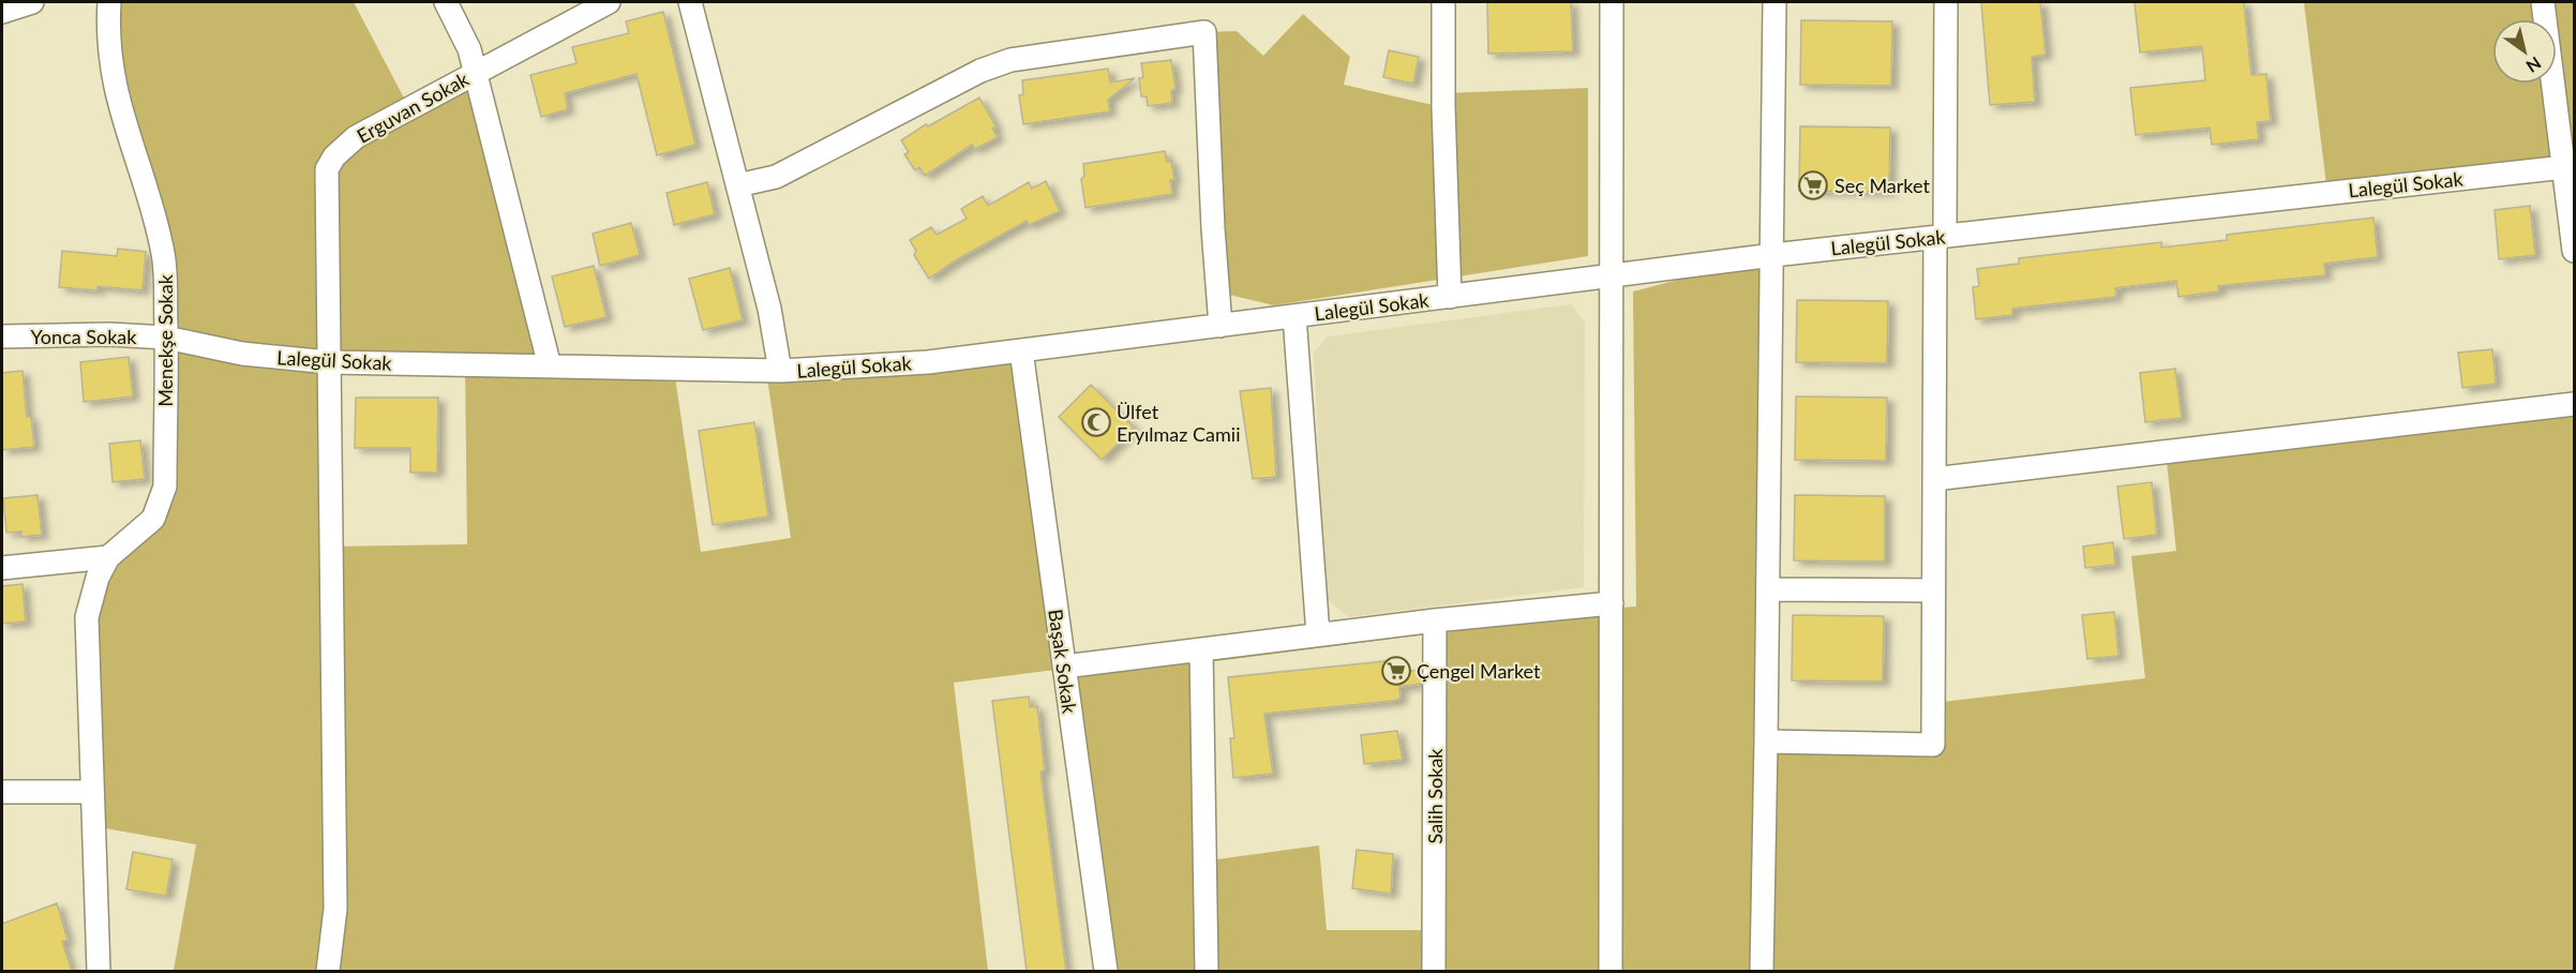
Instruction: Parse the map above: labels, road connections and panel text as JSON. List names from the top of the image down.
{
  "streets": {
    "street": [
      "Erguvan Sokak",
      "Lalegül Sokak",
      "Yonca Sokak",
      "Menekşe Sokak",
      "Başak Sokak",
      "Salih Sokak"
    ]
  },
  "crossings": [
    ["Erguvan Sokak", "Lalegül Sokak"],
    ["Lalegül Sokak", "Yonca Sokak"],
    ["Lalegül Sokak", "Menekşe Sokak"],
    ["Lalegül Sokak", "Başak Sokak"],
    ["Yonca Sokak", "Menekşe Sokak"]
  ],
  "places": {
    "supermarket": ["Seç Market", "Çengel Market"],
    "mosque": ["Ülfet Eryılmaz Camii"]
  },
  "north": "bottom right"
}
